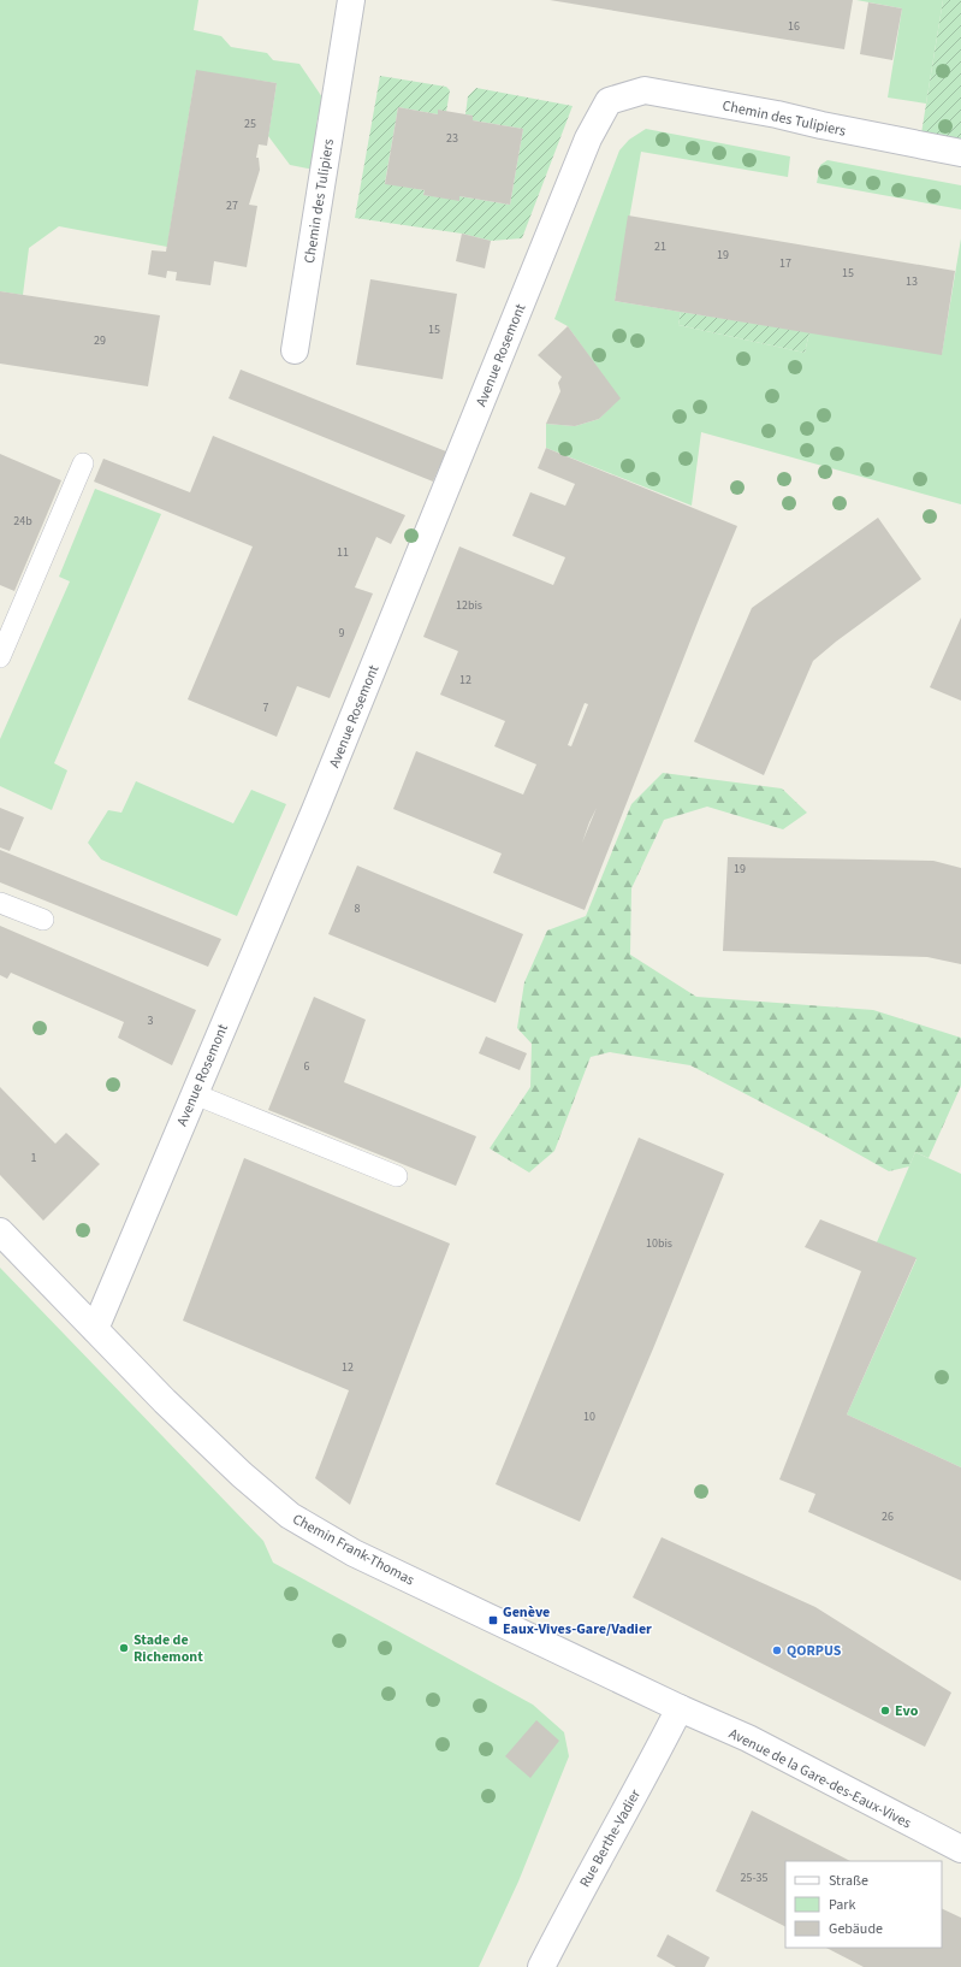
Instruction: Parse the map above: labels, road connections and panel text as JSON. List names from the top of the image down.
{
  "streets": {
    "street": [
      "Chemin des Tulipiers",
      "Avenue Rosemont",
      "Chemin Frank-Thomas",
      "Avenue de la Gare-des-Eaux-Vives",
      "Rue Berthe-Vadier"
    ]
  },
  "crossings": [
    ["Chemin des Tulipiers", "Avenue Rosemont"],
    ["Avenue Rosemont", "Chemin Frank-Thomas"],
    ["Chemin Frank-Thomas", "Avenue de la Gare-des-Eaux-Vives"],
    ["Chemin Frank-Thomas", "Rue Berthe-Vadier"],
    ["Avenue de la Gare-des-Eaux-Vives", "Rue Berthe-Vadier"]
  ],
  "places": {
    "transit": ["Genève Eaux-Vives-Gare/Vadier"],
    "other": ["Stade de Richemont", "QORPUS", "Evo"]
  },
  "house_numbers": [
    "16",
    "25",
    "23",
    "27",
    "21",
    "19",
    "17",
    "15",
    "13",
    "15",
    "29",
    "24b",
    "11",
    "12bis",
    "9",
    "12",
    "7",
    "19",
    "8",
    "3",
    "6",
    "1",
    "10bis",
    "12",
    "10",
    "26",
    "25-35"
  ],
  "legend": ["Straße", "Park", "Gebäude"]
}
